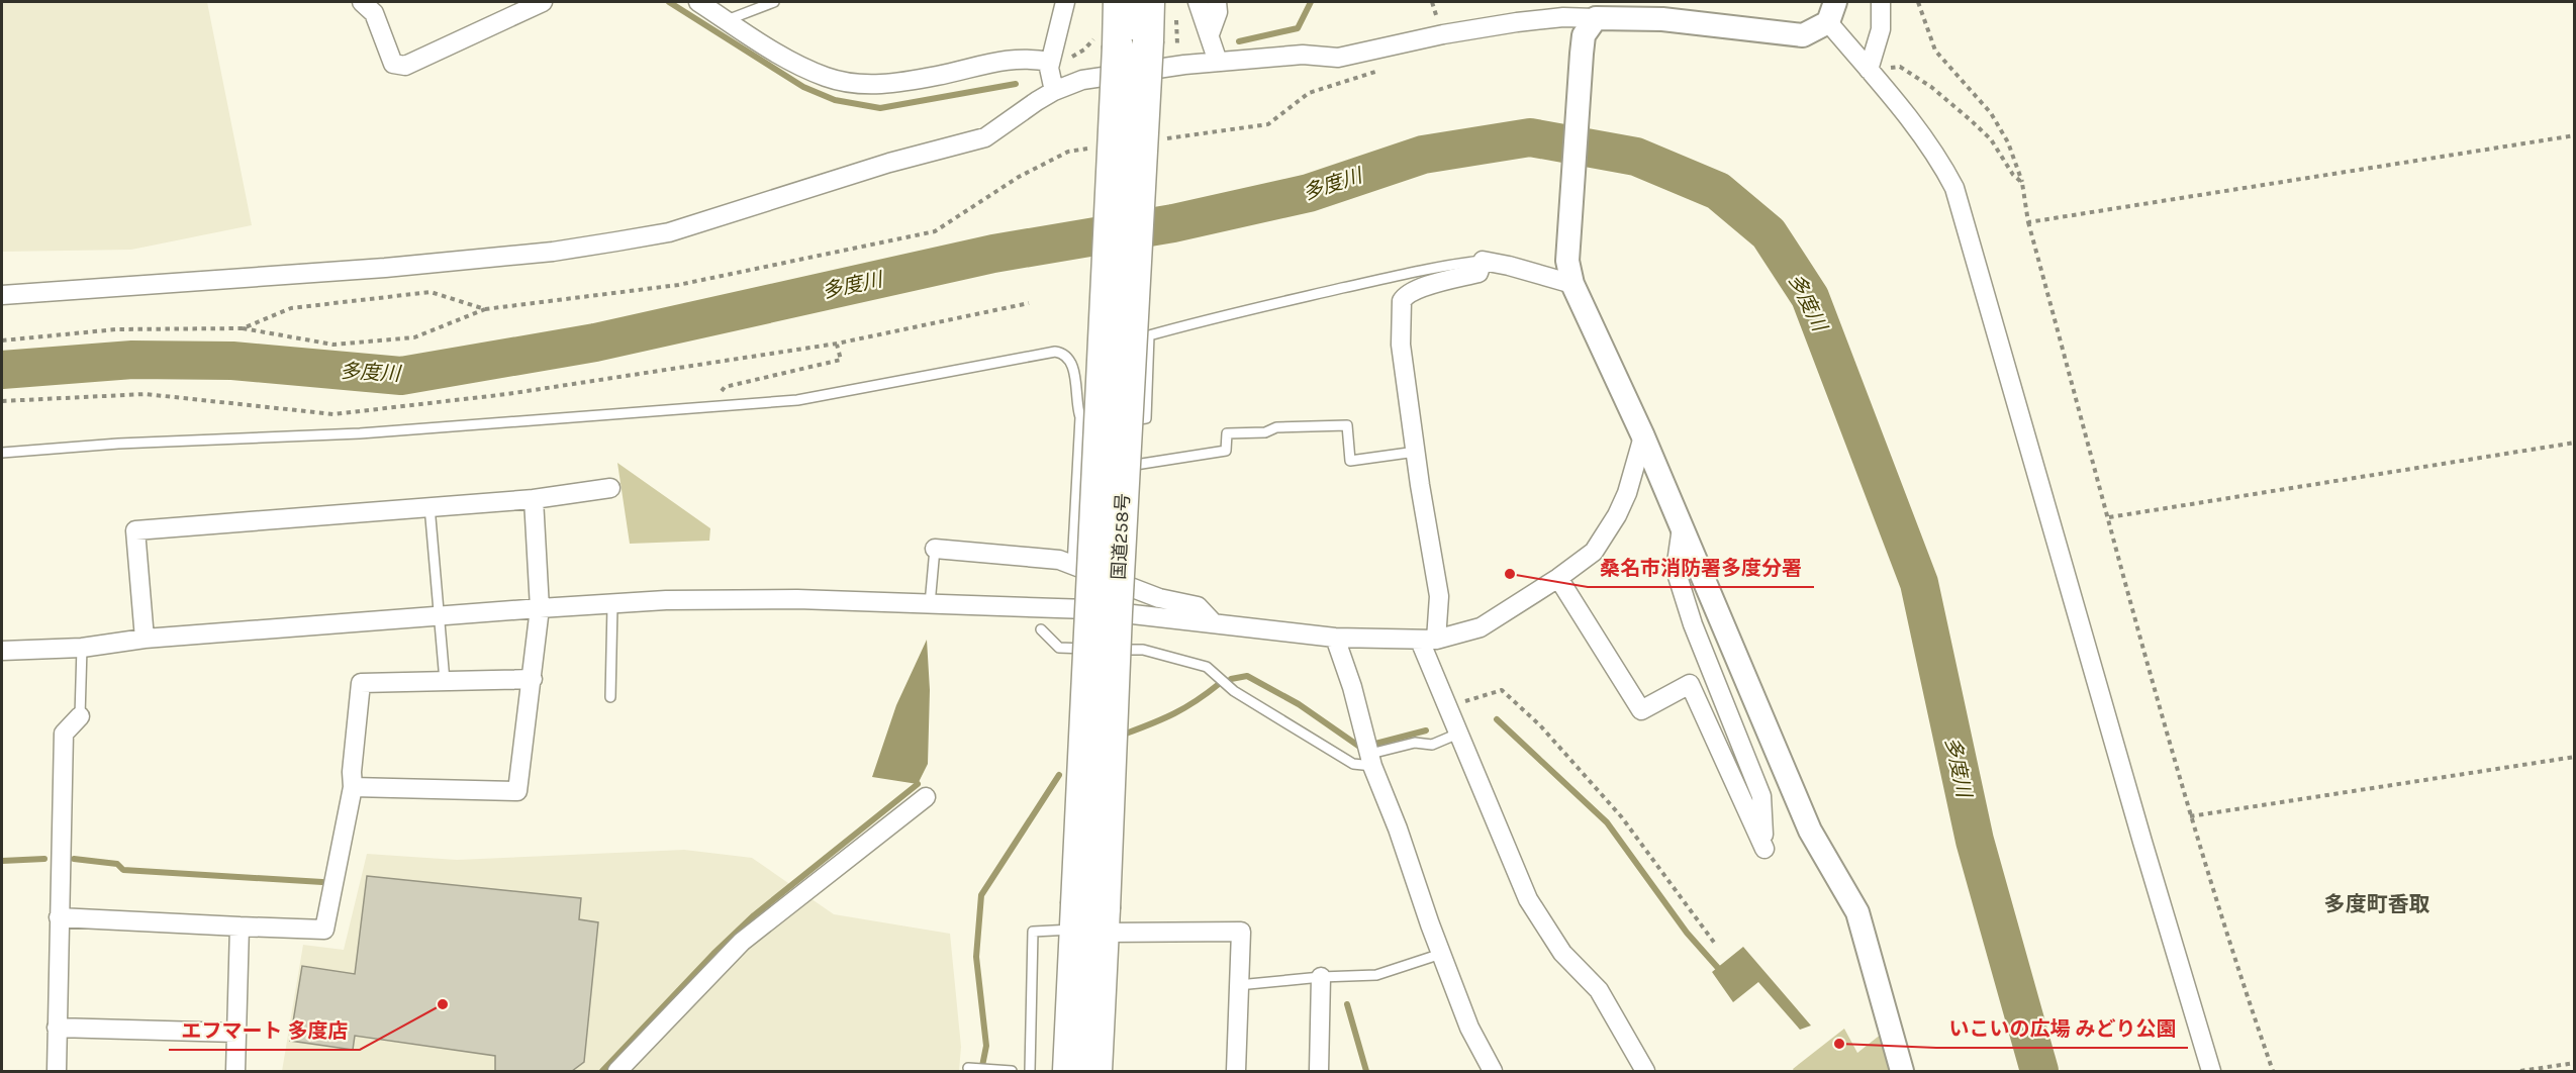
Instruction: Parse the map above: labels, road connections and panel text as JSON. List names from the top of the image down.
{
  "streets": {
    "highway": ["国道258号"]
  },
  "districts": ["多度町香取"],
  "water": ["多度川"],
  "places": ["桑名市消防署多度分署", "エフマート 多度店", "いこいの広場 みどり公園"]
}
